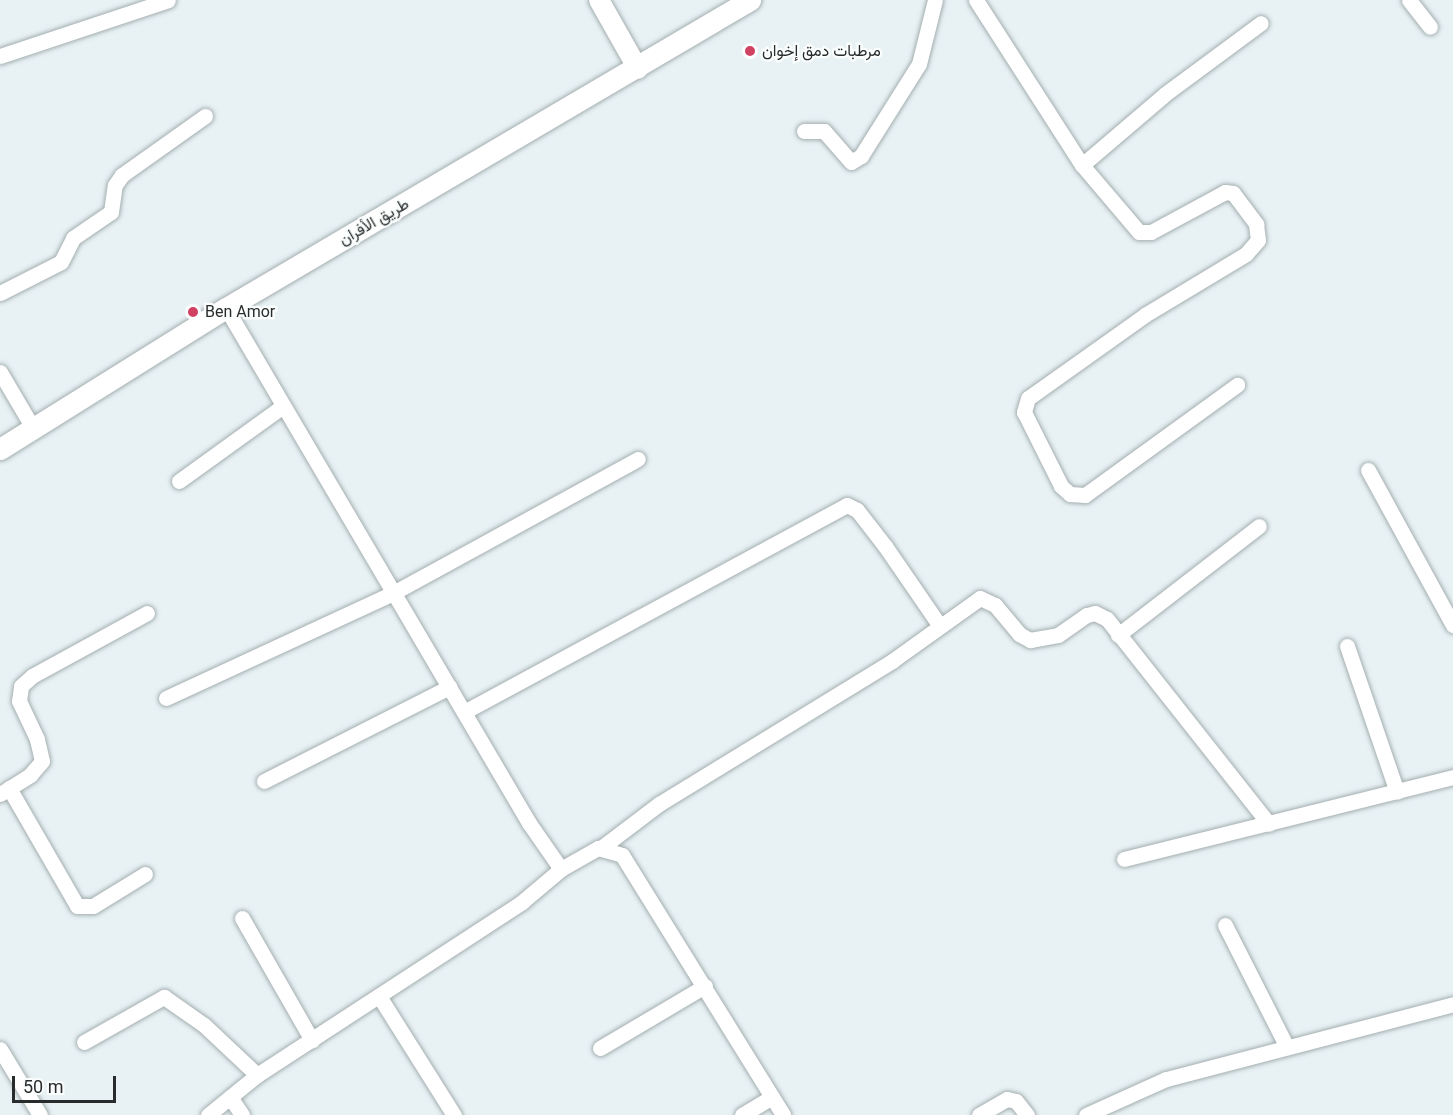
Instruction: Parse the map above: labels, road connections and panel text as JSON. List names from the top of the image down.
{
  "streets": {
    "main road": ["طريق الأفران"]
  },
  "places": ["مرطبات دمق إخوان", "Ben Amor"],
  "scale_bar": "50 m"
}
